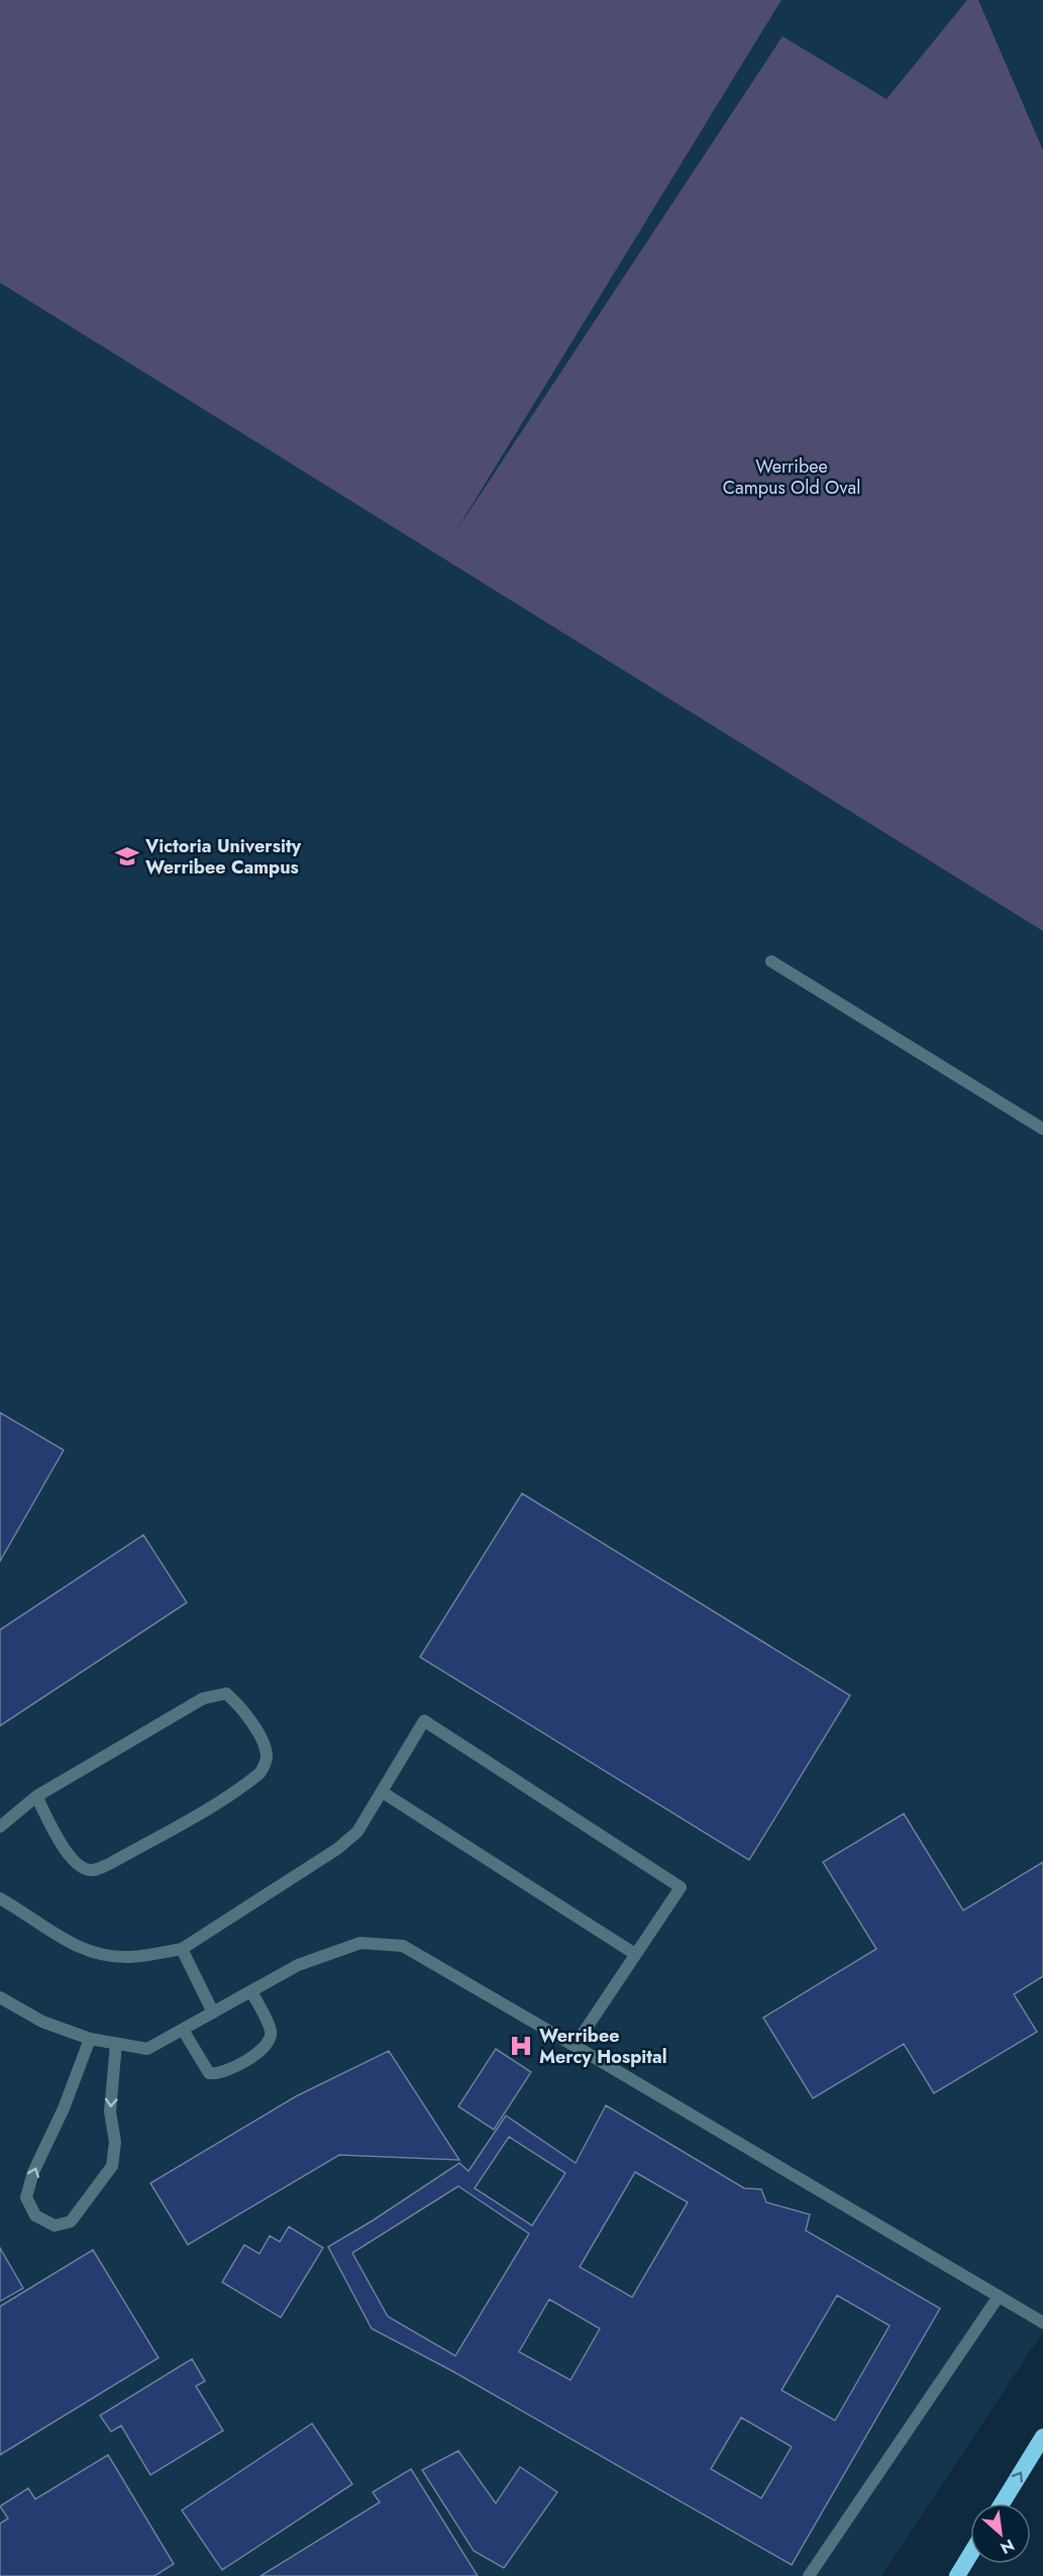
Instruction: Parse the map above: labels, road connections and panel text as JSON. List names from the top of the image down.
{
  "parks": ["Werribee Campus Old Oval"],
  "places": {
    "school or university": ["Victoria University Werribee Campus"],
    "hospital": ["Werribee Mercy Hospital"]
  },
  "north": "bottom right"
}
